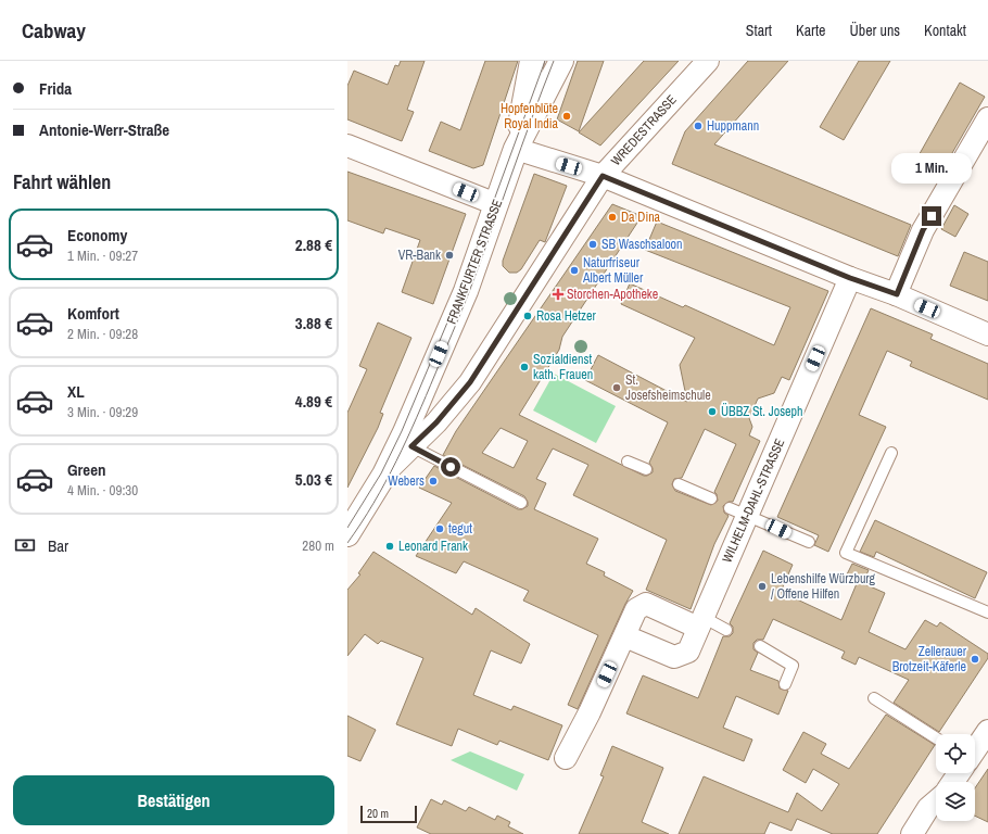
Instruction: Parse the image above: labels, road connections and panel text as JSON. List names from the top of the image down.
{
  "streets": {
    "street": ["WREDESTRASSE", "FRANKFURTER STRASSE", "WILHELM-DAHL-STRASSE"]
  },
  "crossings": [
    ["WREDESTRASSE", "FRANKFURTER STRASSE"]
  ],
  "places": {
    "other": [
      "Hopfenblüte Royal India",
      "Huppmann",
      "Da Dina",
      "SB Waschsaloon",
      "VR-Bank",
      "Naturfriseur Albert Müller",
      "Rosa Hetzer",
      "Sozialdienst kath. Frauen",
      "St. Josefsheimschule",
      "ÜBBZ St. Joseph",
      "Webers",
      "tegut",
      "Leonard Frank",
      "Lebenshilfe Würzburg / Offene Hilfen",
      "Zellerauer Brotzeit-Käferle"
    ],
    "health": ["Storchen-Apotheke"]
  },
  "scale_bar": "20 m",
  "page": {
    "header": "Cabway",
    "nav": [
      "Start",
      "Karte",
      "Über uns",
      "Kontakt"
    ],
    "banner": ["Frida", "Antonie-Werr-Straße"],
    "bubble": "1 Min.",
    "heading": "Fahrt wählen",
    "list": [
      {
        "name": "Economy",
        "note": "1 Min. · 09:27",
        "value": "2.88 €"
      },
      {
        "name": "Komfort",
        "note": "2 Min. · 09:28",
        "value": "3.88 €"
      },
      {
        "name": "XL",
        "note": "3 Min. · 09:29",
        "value": "4.89 €"
      },
      {
        "name": "Green",
        "note": "4 Min. · 09:30",
        "value": "5.03 €"
      }
    ],
    "pay": ["Bar", "280 m"],
    "buttons": "Bestätigen",
    "scale": "20 m"
  }
}
